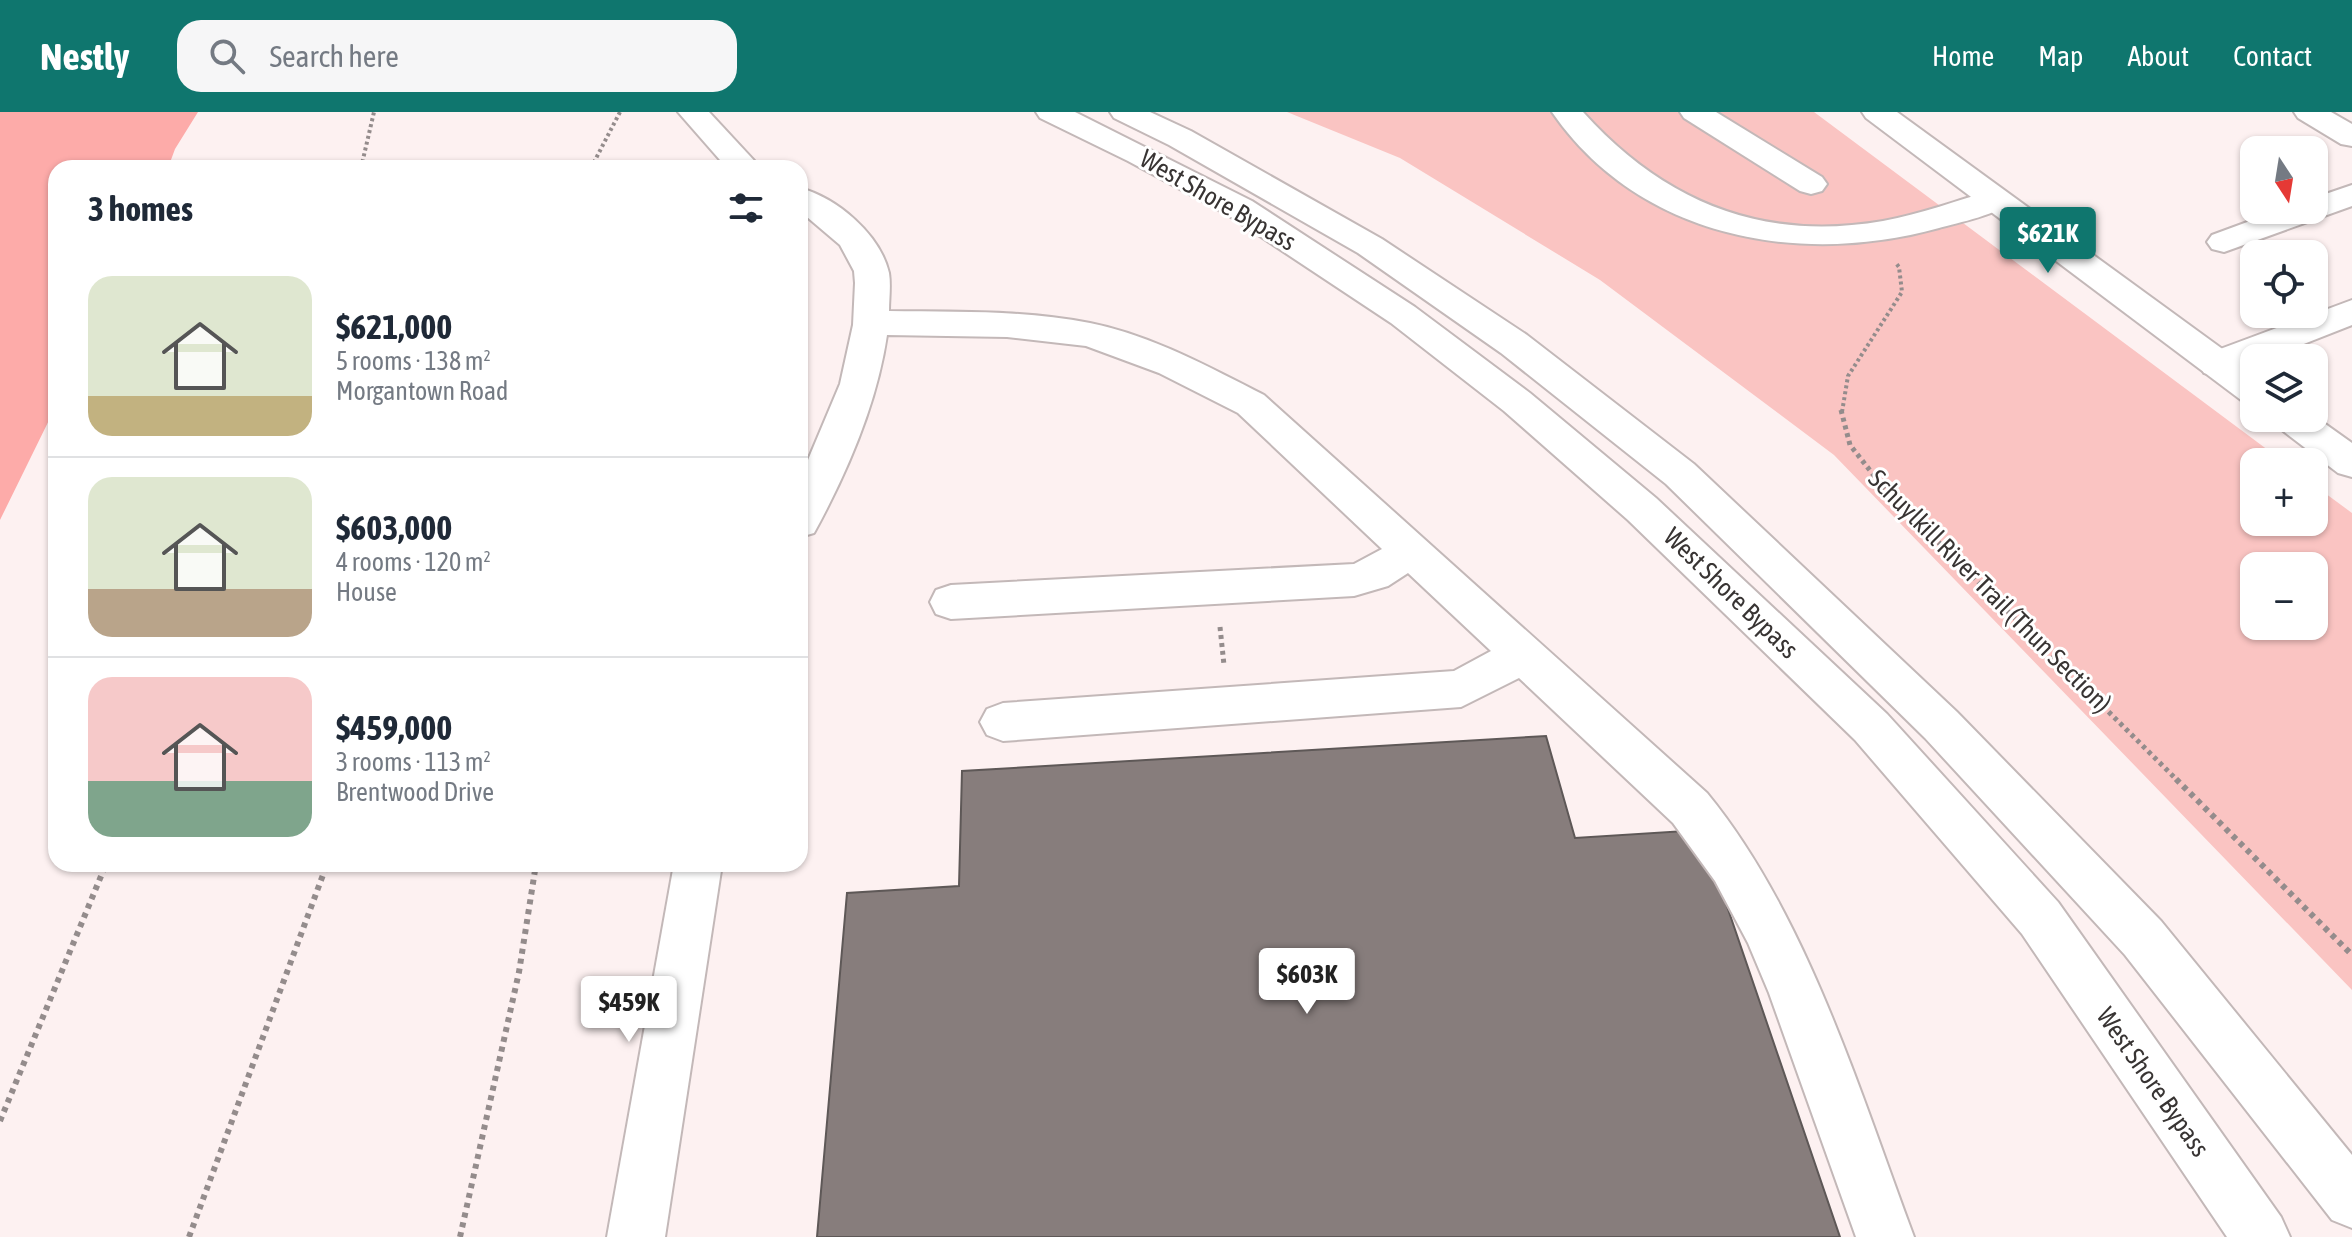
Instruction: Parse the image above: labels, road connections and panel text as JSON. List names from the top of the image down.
{
  "streets": {
    "main road": ["West Shore Bypass"],
    "path": ["Schuylkill River Trail (Thun Section)"]
  },
  "north": "bottom",
  "page": {
    "header": "Nestly",
    "search": "Search here",
    "nav": [
      "Home",
      "Map",
      "About",
      "Contact"
    ],
    "map_buttons": ["+", "−"],
    "heading": "3 homes",
    "price": ["$621K", "$603K", "$459K"],
    "list": [
      {
        "name": "$621,000",
        "note": "5 rooms · 138 m² · Morgantown Road"
      },
      {
        "name": "$603,000",
        "note": "4 rooms · 120 m² · House"
      },
      {
        "name": "$459,000",
        "note": "3 rooms · 113 m² · Brentwood Drive"
      }
    ]
  }
}
